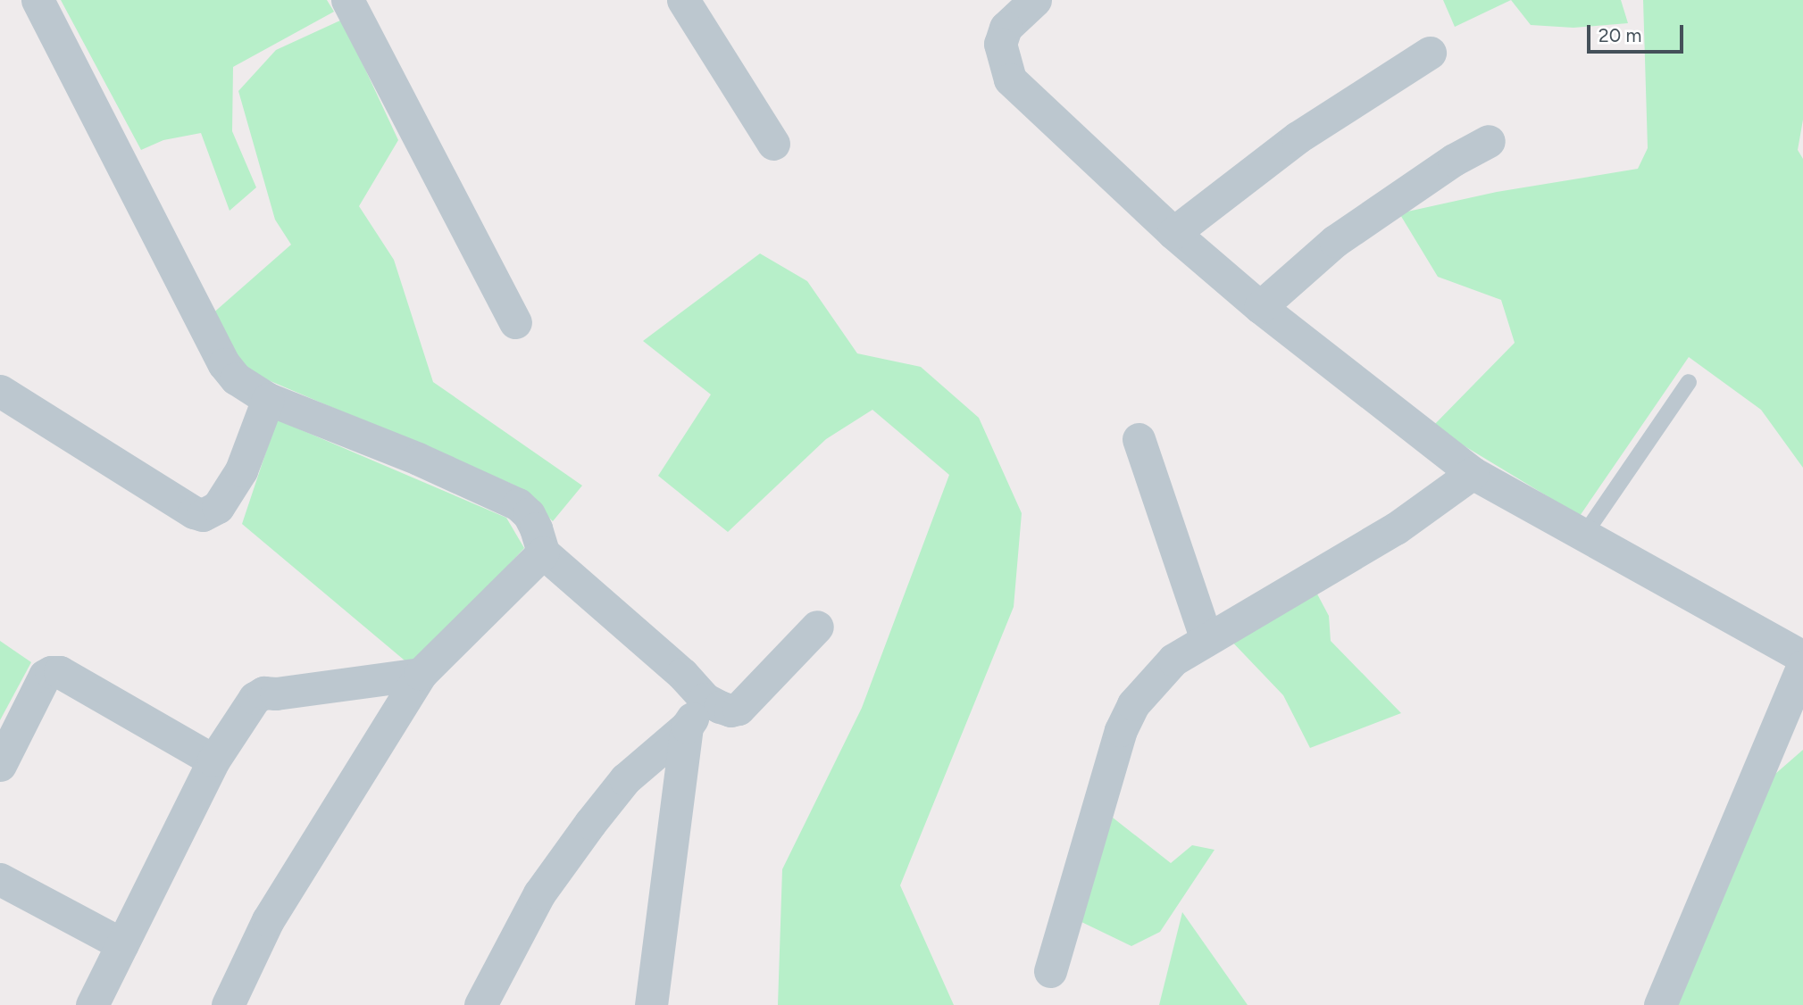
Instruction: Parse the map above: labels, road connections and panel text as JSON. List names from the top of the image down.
{
  "scale_bar": "20 m"
}
